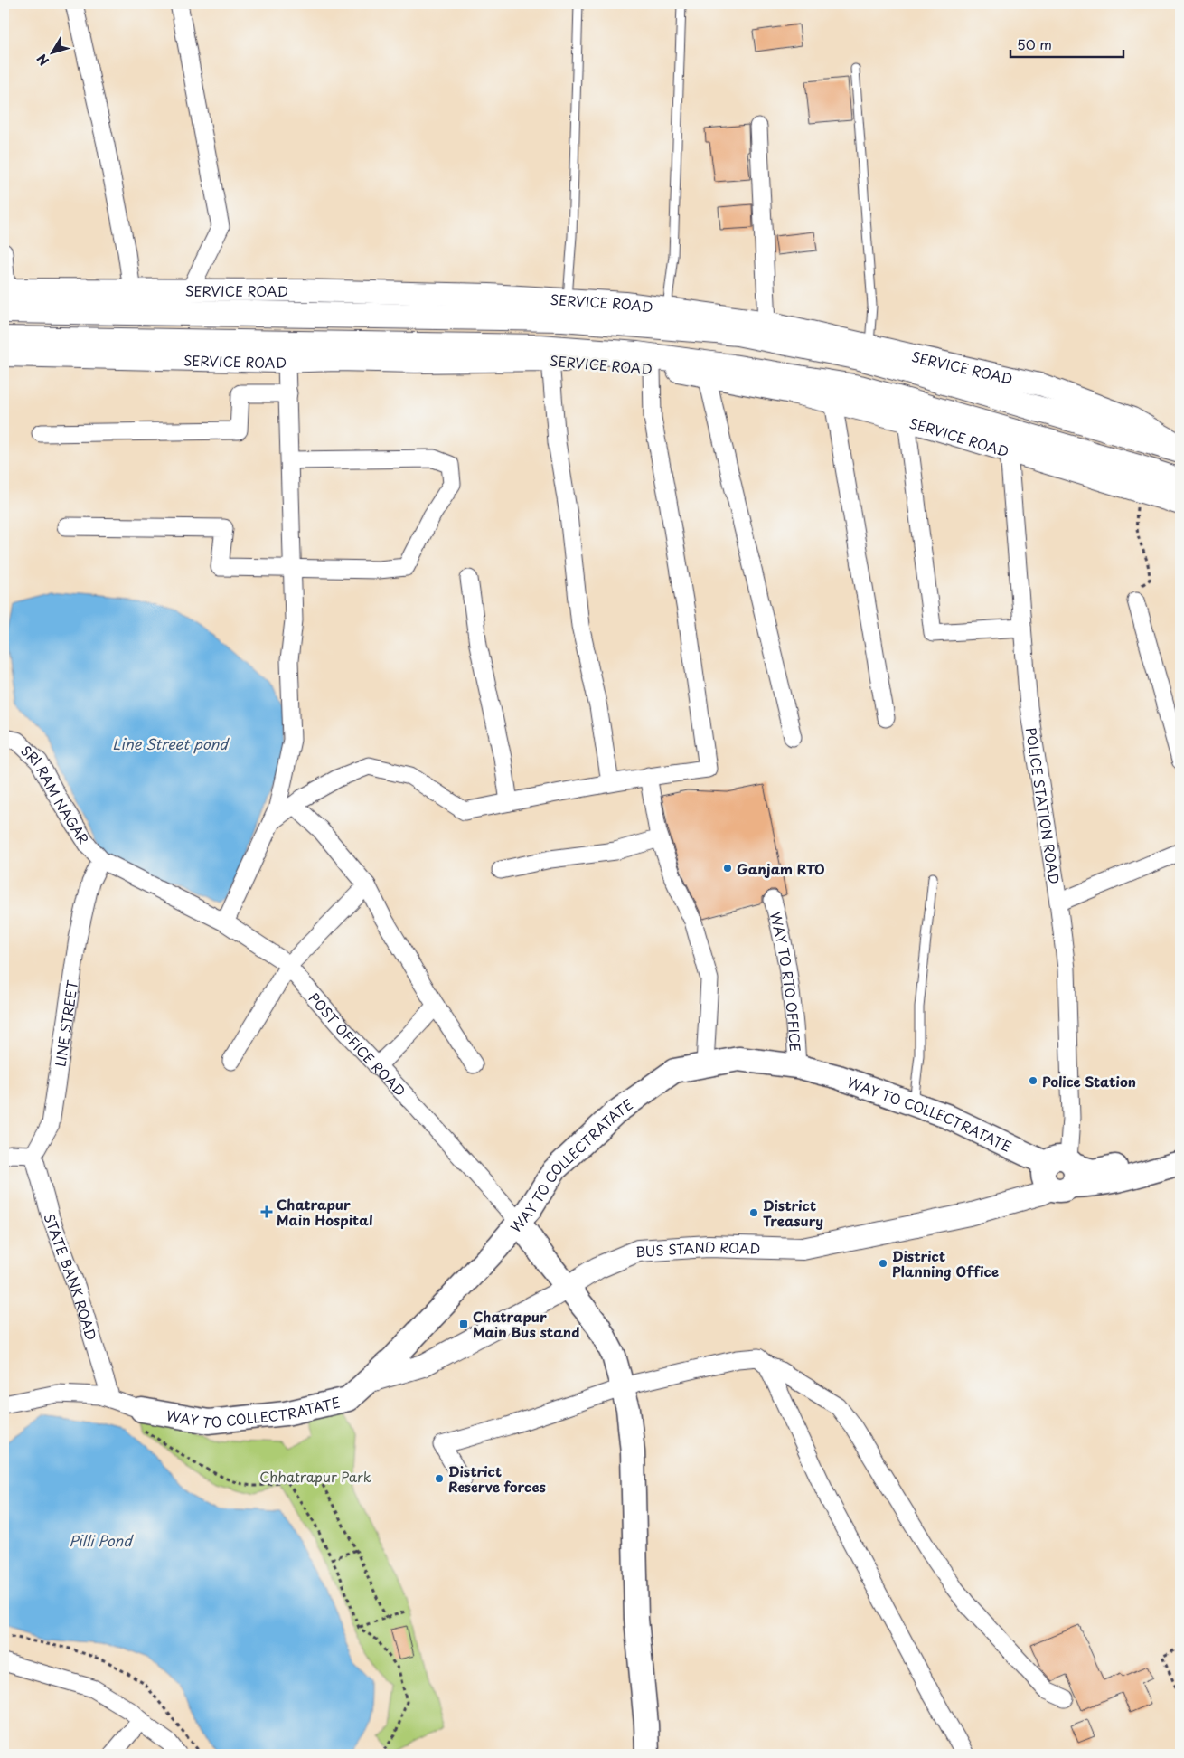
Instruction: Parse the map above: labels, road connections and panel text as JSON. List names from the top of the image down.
{
  "streets": {
    "main road": ["POST OFFICE ROAD", "WAY TO COLLECTRATATE"],
    "street": [
      "SERVICE ROAD",
      "SRI RAM NAGAR",
      "POLICE STATION ROAD",
      "WAY TO RTO OFFICE",
      "LINE STREET",
      "BUS STAND ROAD",
      "STATE BANK ROAD"
    ]
  },
  "crossings": [
    ["SERVICE ROAD", "POLICE STATION ROAD"],
    ["SRI RAM NAGAR", "LINE STREET"],
    ["SRI RAM NAGAR", "POST OFFICE ROAD"],
    ["POLICE STATION ROAD", "WAY TO COLLECTRATATE"],
    ["POLICE STATION ROAD", "BUS STAND ROAD"],
    ["WAY TO RTO OFFICE", "WAY TO COLLECTRATATE"],
    ["LINE STREET", "POST OFFICE ROAD"],
    ["LINE STREET", "STATE BANK ROAD"],
    ["POST OFFICE ROAD", "WAY TO COLLECTRATATE"],
    ["POST OFFICE ROAD", "BUS STAND ROAD"],
    ["WAY TO COLLECTRATATE", "BUS STAND ROAD"]
  ],
  "water": ["Line Street pond", "Pilli Pond"],
  "parks": ["Chhatrapur Park"],
  "places": {
    "other": [
      "Ganjam RTO",
      "Police Station",
      "District Treasury",
      "District Planning Office",
      "District Reserve forces"
    ],
    "health": ["Chatrapur Main Hospital"],
    "transit": ["Chatrapur Main Bus stand"]
  },
  "scale_bar": "50 m",
  "north": "bottom left"
}
